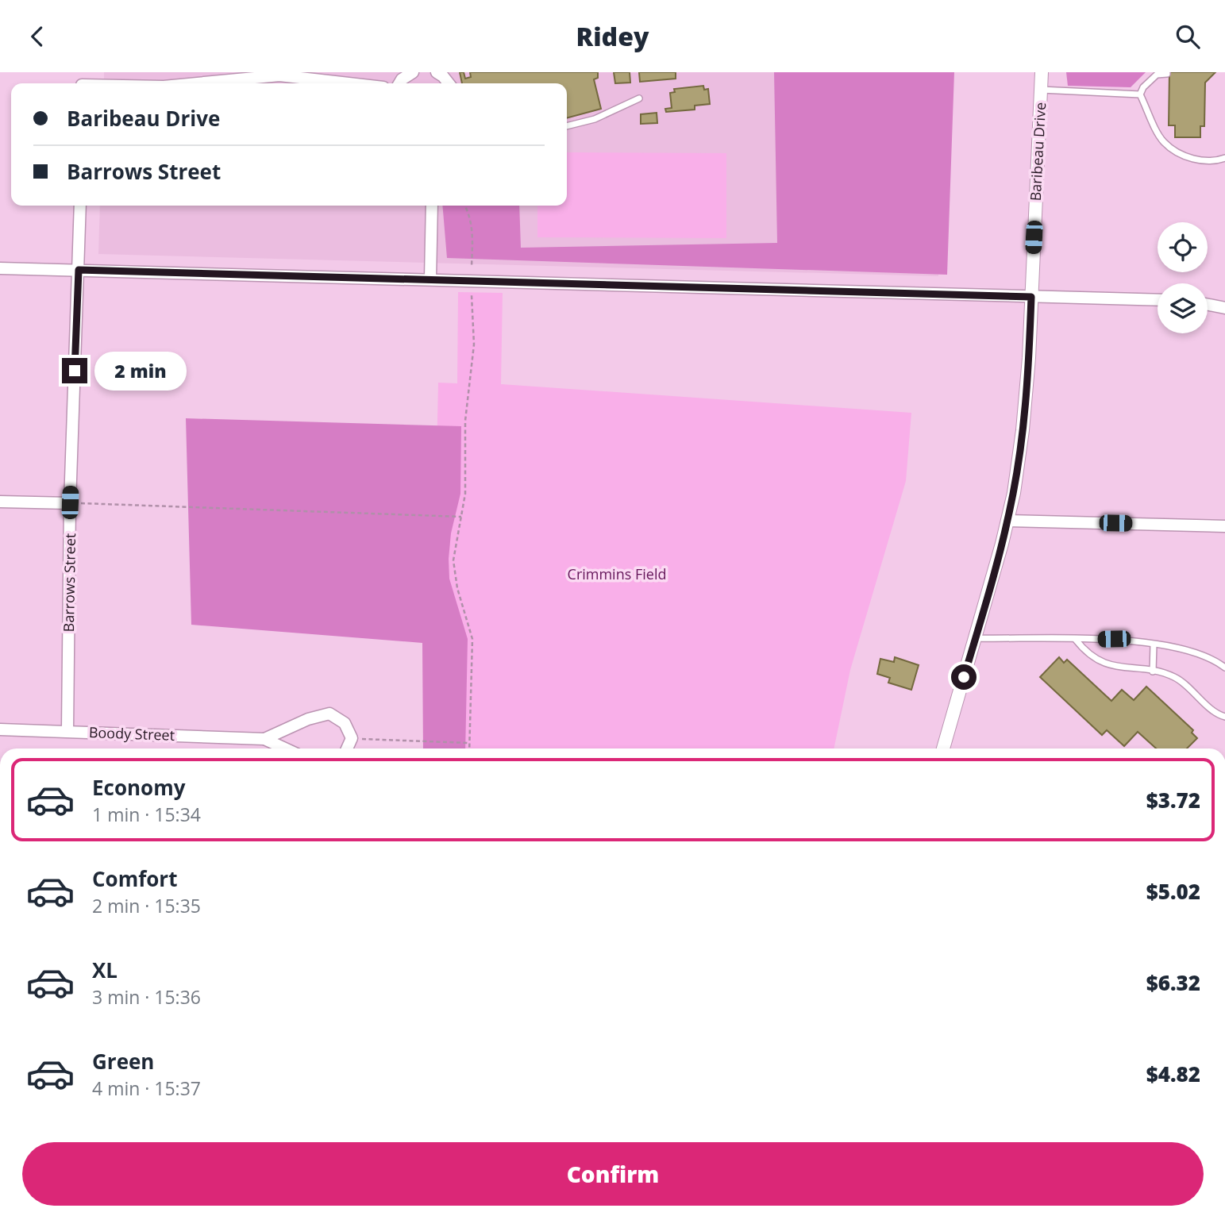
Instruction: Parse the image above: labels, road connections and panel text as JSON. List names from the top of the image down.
{
  "streets": {
    "street": ["Baribeau Drive", "Barrows Street", "Boody Street"]
  },
  "crossings": [
    ["Barrows Street", "Boody Street"]
  ],
  "parks": ["Crimmins Field"],
  "page": {
    "header": "Ridey",
    "banner": ["Baribeau Drive", "Barrows Street"],
    "bubble": "2 min",
    "list": [
      {
        "name": "Economy",
        "note": "1 min · 15:34",
        "value": "$3.72"
      },
      {
        "name": "Comfort",
        "note": "2 min · 15:35",
        "value": "$5.02"
      },
      {
        "name": "XL",
        "note": "3 min · 15:36",
        "value": "$6.32"
      },
      {
        "name": "Green",
        "note": "4 min · 15:37",
        "value": "$4.82"
      }
    ],
    "buttons": "Confirm"
  }
}
